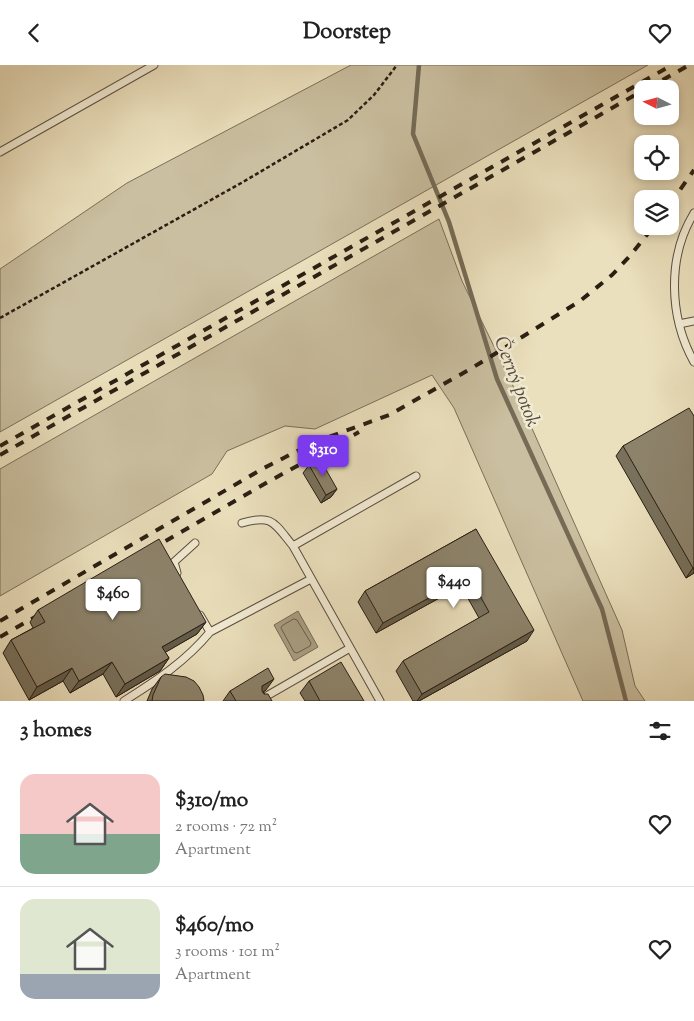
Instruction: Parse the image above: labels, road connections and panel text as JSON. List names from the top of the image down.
{
  "water": ["Černý potok"],
  "north": "left",
  "page": {
    "header": "Doorstep",
    "price": ["$310", "$440", "$460"],
    "heading": "3 homes",
    "list": [
      {
        "name": "$310/mo",
        "note": "2 rooms · 72 m² · Apartment"
      },
      {
        "name": "$460/mo",
        "note": "3 rooms · 101 m² · Apartment"
      }
    ]
  }
}
